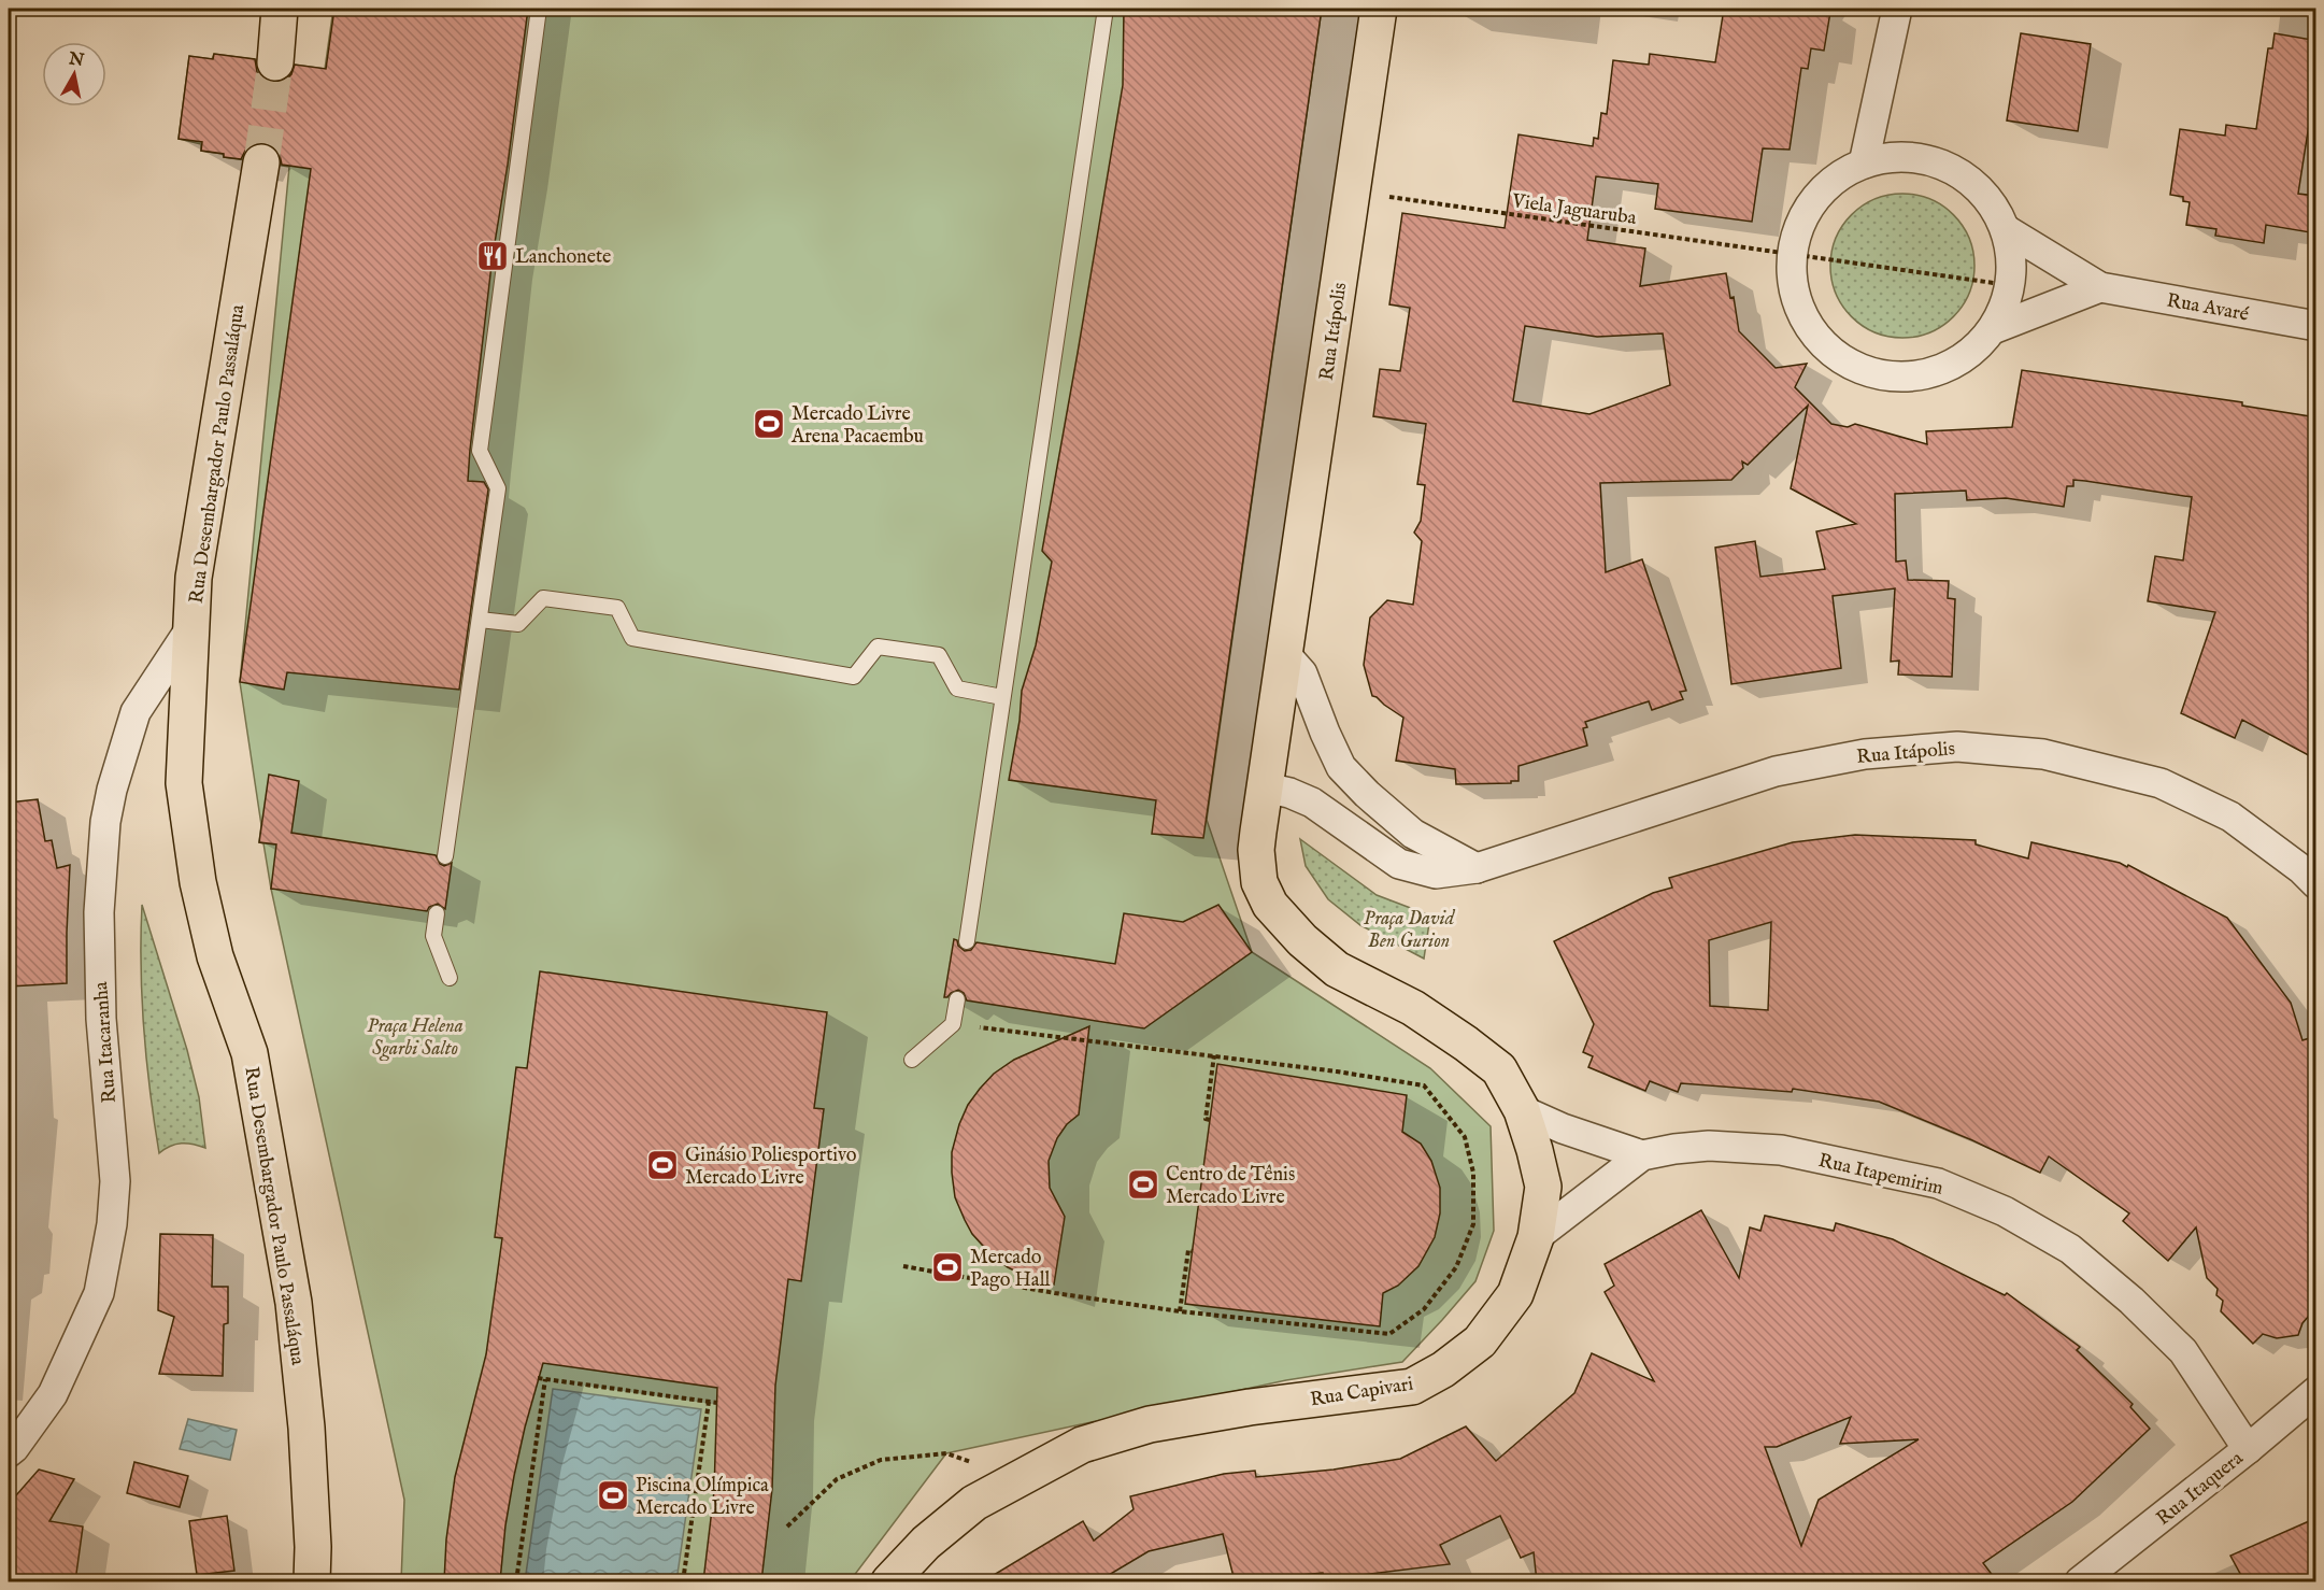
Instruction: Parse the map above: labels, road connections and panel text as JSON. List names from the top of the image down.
{
  "streets": {
    "main road": ["Rua Itápolis", "Rua Desembargador Paulo Passaláqua", "Rua Capivari"],
    "street": [
      "Rua Avaré",
      "Rua Itacaranha",
      "Rua Itapemirim",
      "Rua Itaquera"
    ],
    "path": ["Viela Jaguaruba"]
  },
  "crossings": [
    ["Viela Jaguaruba", "Rua Itápolis"],
    ["Rua Itápolis", "Rua Capivari"],
    ["Rua Desembargador Paulo Passaláqua", "Rua Itacaranha"],
    ["Rua Itapemirim", "Rua Capivari"],
    ["Rua Itapemirim", "Rua Itaquera"]
  ],
  "parks": ["Praça David Ben Gurion", "Praça Helena Sgarbi Salto"],
  "places": {
    "restaurant": ["Lanchonete"],
    "sports": [
      "Mercado Livre Arena Pacaembu",
      "Ginásio Poliesportivo Mercado Livre",
      "Centro de Tênis Mercado Livre",
      "Mercado Pago Hall",
      "Piscina Olímpica Mercado Livre"
    ]
  },
  "north": "top"
}
